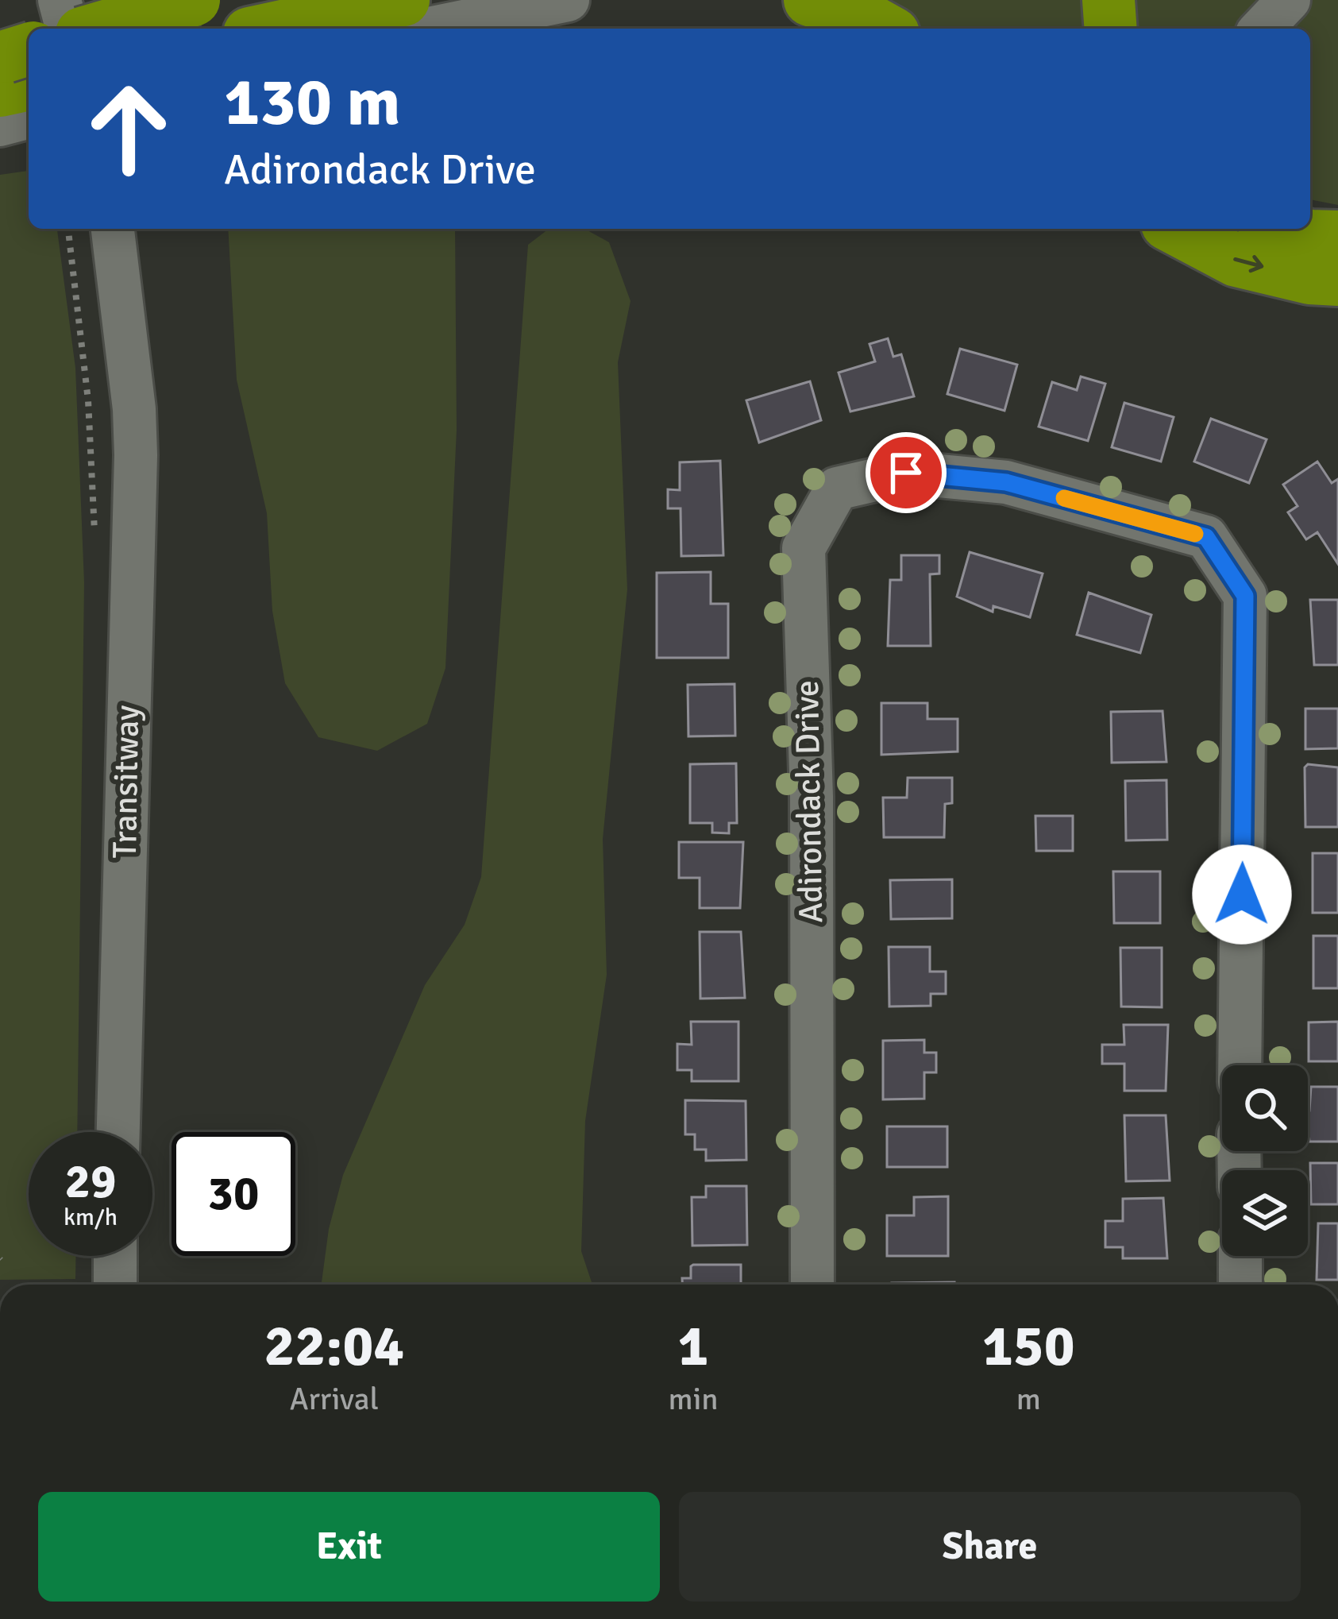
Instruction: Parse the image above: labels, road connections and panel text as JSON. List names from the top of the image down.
{
  "streets": {
    "street": ["Transitway", "Adirondack Drive"]
  },
  "page": {
    "turn": ["130 m", "Adirondack Drive"],
    "speed": "29 km/h",
    "limit": "30",
    "eta": [
      "22:04",
      "Arrival",
      "1",
      "min",
      "150",
      "m"
    ],
    "buttons": ["Exit", "Share"]
  }
}
